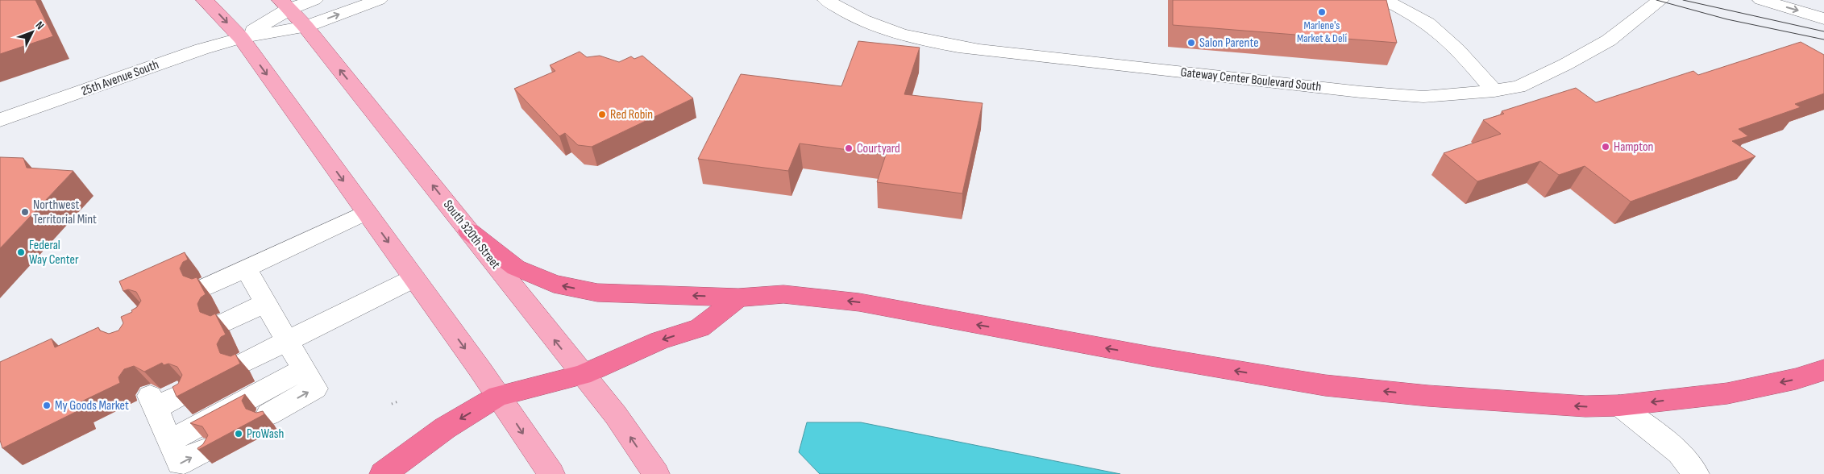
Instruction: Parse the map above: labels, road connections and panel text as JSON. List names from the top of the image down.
{
  "streets": {
    "main road": ["South 320th Street"],
    "street": ["25th Avenue South", "Gateway Center Boulevard South"]
  },
  "places": [
    "Marlene's Market & Deli",
    "Salon Parente",
    "Red Robin",
    "Hampton",
    "Courtyard",
    "Northwest Territorial Mint",
    "Federal Way Center",
    "My Goods Market",
    "ProWash"
  ],
  "north": "top right"
}
